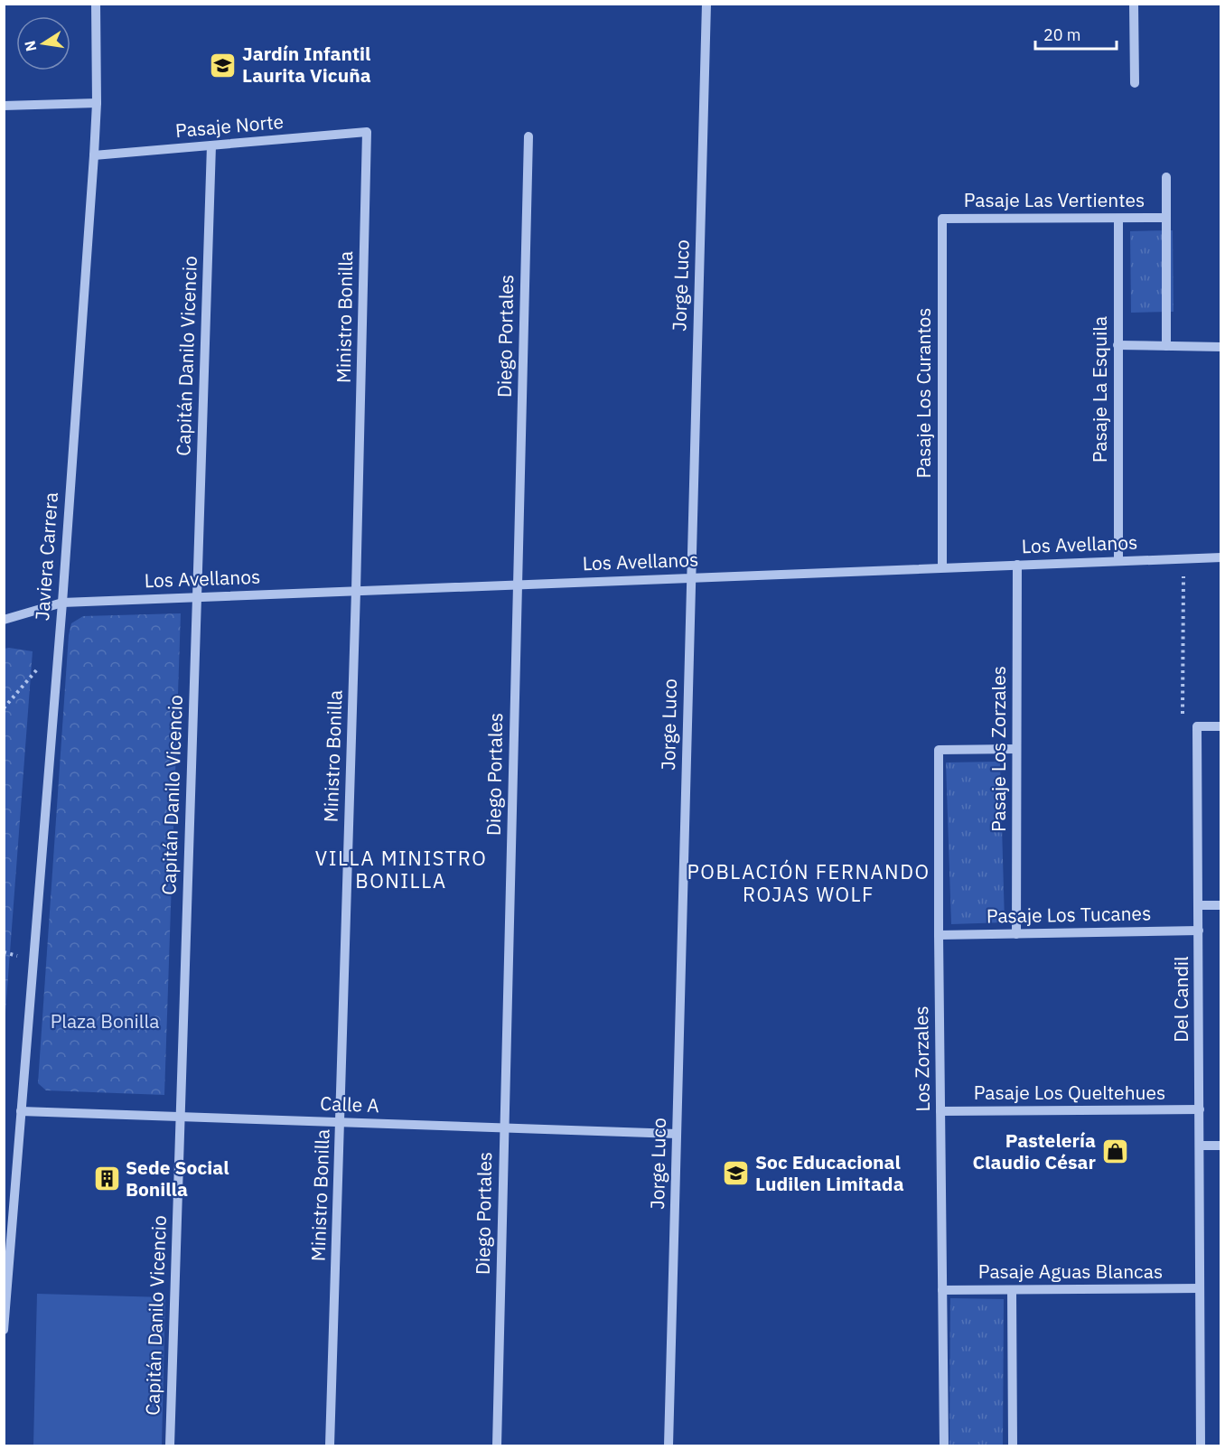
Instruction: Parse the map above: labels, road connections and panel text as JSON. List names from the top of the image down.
{
  "streets": {
    "street": [
      "Pasaje Norte",
      "Pasaje Las Vertientes",
      "Jorge Luco",
      "Ministro Bonilla",
      "Diego Portales",
      "Capitán Danilo Vicencio",
      "Pasaje La Esquila",
      "Pasaje Los Curantos",
      "Los Avellanos",
      "Javiera Carrera",
      "Pasaje Los Zorzales",
      "Pasaje Los Tucanes",
      "Del Candil",
      "Los Zorzales",
      "Pasaje Los Queltehues",
      "Calle A",
      "Pasaje Aguas Blancas"
    ]
  },
  "crossings": [
    ["Pasaje Norte", "Ministro Bonilla"],
    ["Pasaje Norte", "Capitán Danilo Vicencio"],
    ["Pasaje Norte", "Javiera Carrera"],
    ["Pasaje Las Vertientes", "Pasaje La Esquila"],
    ["Pasaje Las Vertientes", "Pasaje Los Curantos"],
    ["Jorge Luco", "Los Avellanos"],
    ["Jorge Luco", "Calle A"],
    ["Ministro Bonilla", "Los Avellanos"],
    ["Ministro Bonilla", "Calle A"],
    ["Diego Portales", "Los Avellanos"],
    ["Diego Portales", "Calle A"],
    ["Capitán Danilo Vicencio", "Los Avellanos"],
    ["Capitán Danilo Vicencio", "Calle A"],
    ["Pasaje La Esquila", "Los Avellanos"],
    ["Pasaje Los Curantos", "Los Avellanos"],
    ["Los Avellanos", "Javiera Carrera"],
    ["Los Avellanos", "Pasaje Los Zorzales"],
    ["Javiera Carrera", "Calle A"],
    ["Pasaje Los Zorzales", "Pasaje Los Tucanes"],
    ["Pasaje Los Zorzales", "Los Zorzales"],
    ["Pasaje Los Tucanes", "Del Candil"],
    ["Pasaje Los Tucanes", "Los Zorzales"],
    ["Del Candil", "Pasaje Los Queltehues"],
    ["Del Candil", "Pasaje Aguas Blancas"],
    ["Los Zorzales", "Pasaje Los Queltehues"],
    ["Los Zorzales", "Pasaje Aguas Blancas"]
  ],
  "districts": ["VILLA MINISTRO BONILLA", "POBLACIÓN FERNANDO ROJAS WOLF"],
  "parks": ["Plaza Bonilla"],
  "places": {
    "school or university": ["Jardín Infantil Laurita Vicuña", "Soc Educacional Ludilen Limitada"],
    "shop": ["Pastelería Claudio César"],
    "building": ["Sede Social Bonilla"]
  },
  "scale_bar": "20 m",
  "north": "left"
}
